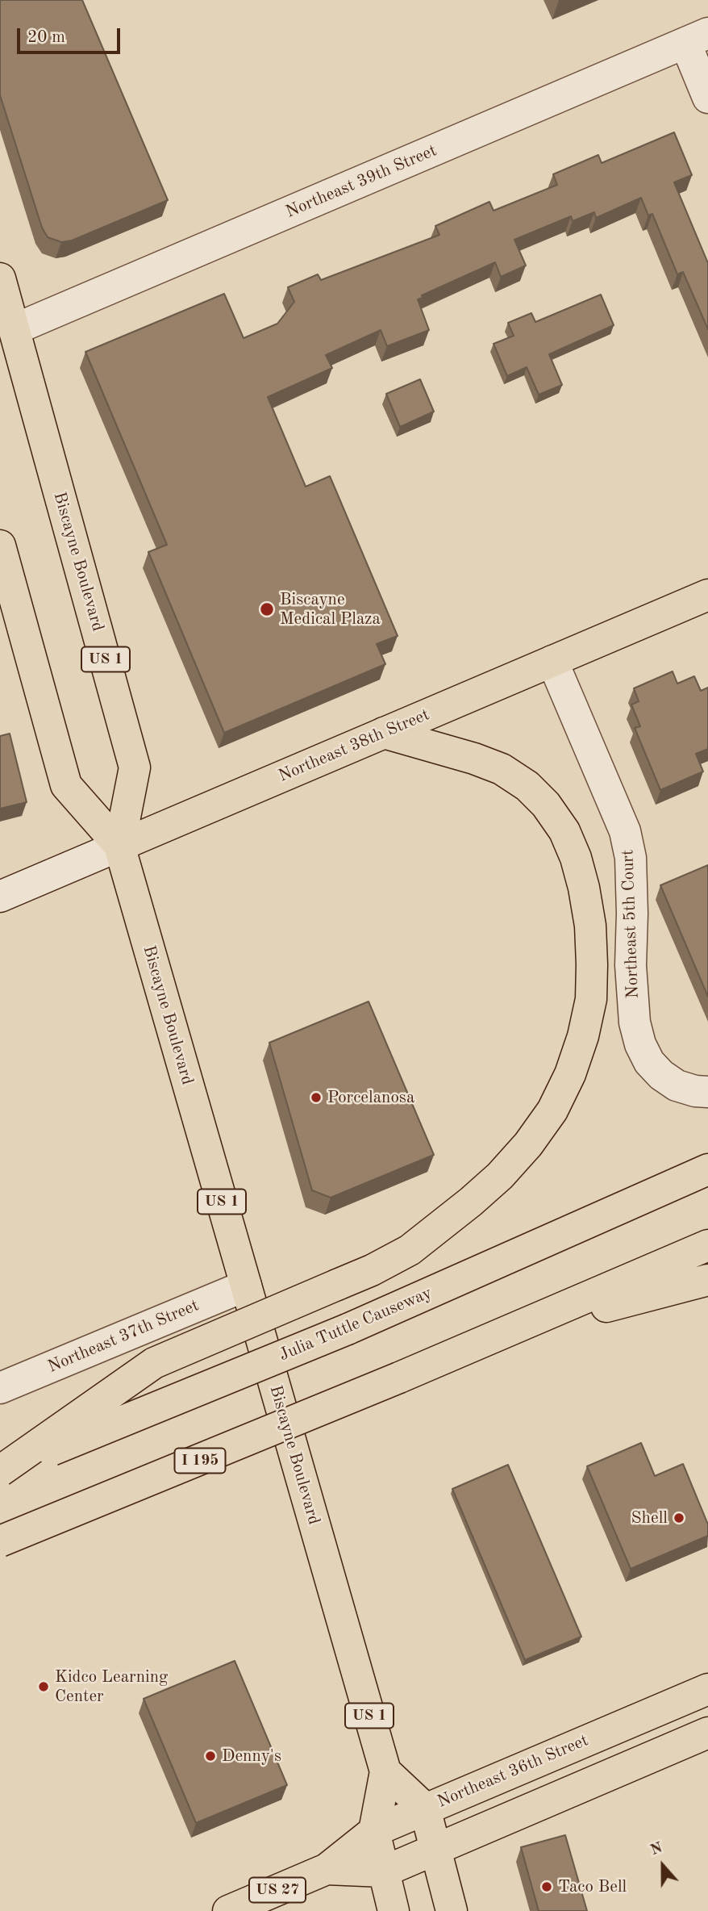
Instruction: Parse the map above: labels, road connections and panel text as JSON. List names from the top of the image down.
{
  "streets": {
    "main road": [
      "Biscayne Boulevard",
      "US 1",
      "Northeast 38th Street",
      "Julia Tuttle Causeway",
      "I 195",
      "Northeast 36th Street",
      "US 27"
    ],
    "street": ["Northeast 39th Street", "Northeast 5th Court", "Northeast 37th Street"]
  },
  "crossings": [
    ["Northeast 39th Street", "Biscayne Boulevard"],
    ["Biscayne Boulevard", "Northeast 38th Street"],
    ["Biscayne Boulevard", "Northeast 37th Street"],
    ["Biscayne Boulevard", "Northeast 36th Street"],
    ["Northeast 38th Street", "Northeast 5th Court"]
  ],
  "places": [
    "Biscayne Medical Plaza",
    "Porcelanosa",
    "Shell",
    "Kidco Learning Center",
    "Denny's",
    "Taco Bell"
  ],
  "scale_bar": "20 m",
  "north": "top"
}
